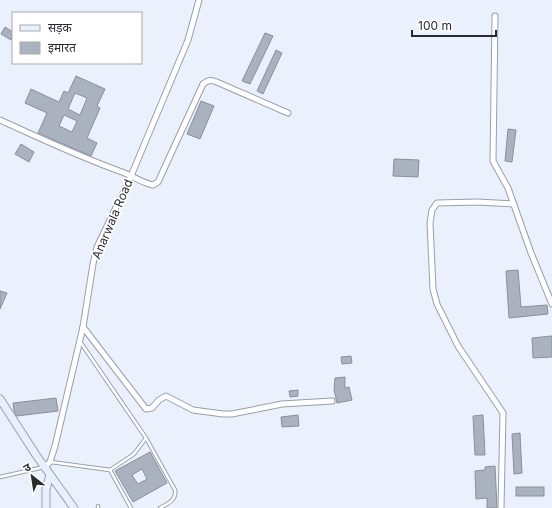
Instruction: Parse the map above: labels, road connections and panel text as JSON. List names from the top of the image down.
{
  "streets": {
    "street": ["Anarwala Road"]
  },
  "legend": ["सड़क", "इमारत"],
  "scale_bar": "100 m",
  "north": "top left"
}
